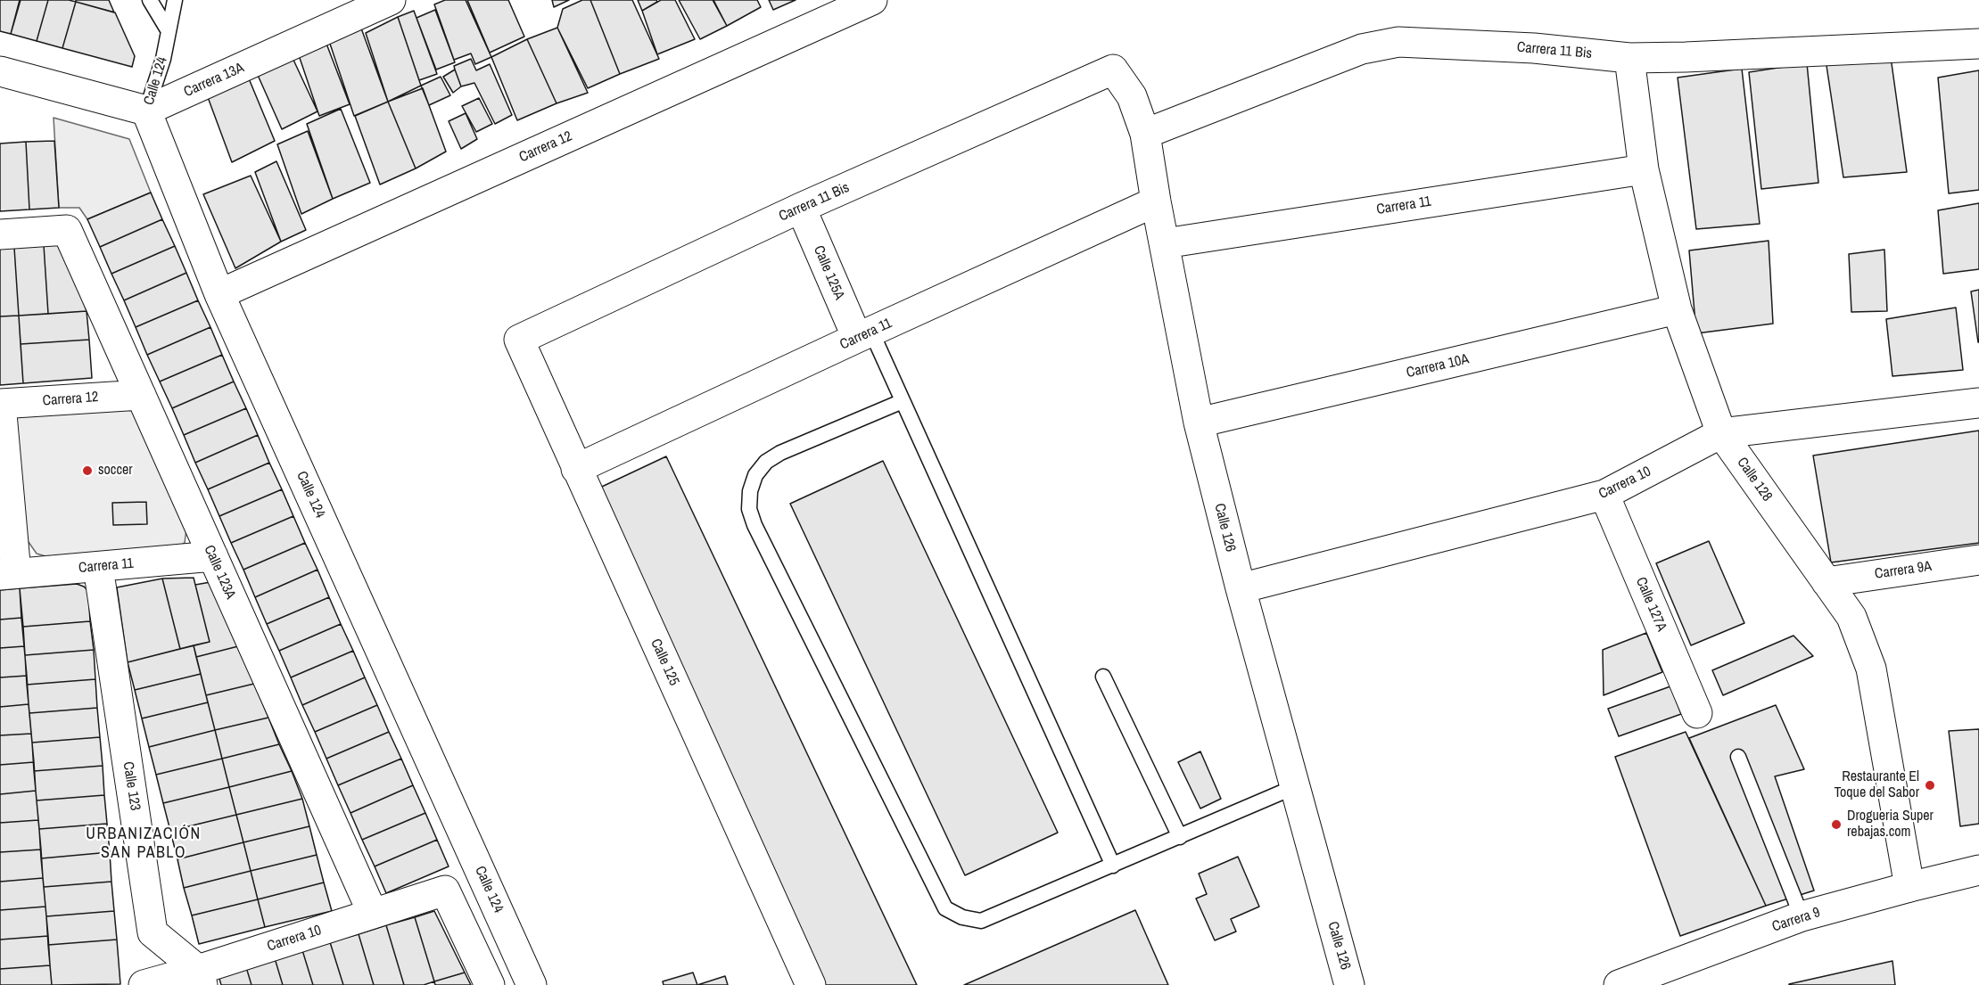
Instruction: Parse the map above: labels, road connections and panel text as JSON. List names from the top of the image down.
{
  "streets": {
    "street": [
      "Carrera 11 Bis",
      "Carrera 13A",
      "Calle 124",
      "Carrera 12",
      "Carrera 11",
      "Calle 125A",
      "Carrera 10A",
      "Calle 128",
      "Carrera 10",
      "Calle 126",
      "Carrera 9A",
      "Calle 123A",
      "Calle 127A",
      "Calle 125",
      "Calle 123",
      "Carrera 9"
    ]
  },
  "crossings": [
    ["Carrera 11 Bis", "Calle 125A"],
    ["Carrera 11 Bis", "Calle 128"],
    ["Carrera 11 Bis", "Calle 126"],
    ["Carrera 11 Bis", "Calle 125"],
    ["Carrera 13A", "Calle 124"],
    ["Calle 124", "Carrera 12"],
    ["Carrera 12", "Calle 123A"],
    ["Carrera 11", "Calle 125A"],
    ["Carrera 11", "Calle 128"],
    ["Carrera 11", "Calle 126"],
    ["Carrera 11", "Calle 123A"],
    ["Carrera 11", "Calle 125"],
    ["Carrera 11", "Calle 123"],
    ["Carrera 10A", "Calle 128"],
    ["Carrera 10A", "Calle 126"],
    ["Calle 128", "Carrera 10"],
    ["Calle 128", "Carrera 9A"],
    ["Calle 128", "Carrera 9"],
    ["Carrera 10", "Calle 126"],
    ["Carrera 10", "Calle 123A"],
    ["Carrera 10", "Calle 127A"],
    ["Carrera 10", "Calle 123"]
  ],
  "districts": ["URBANIZACIÓN SAN PABLO"],
  "places": ["soccer", "Restaurante El Toque del Sabor", "Drogueria Super rebajas.com"]
}
